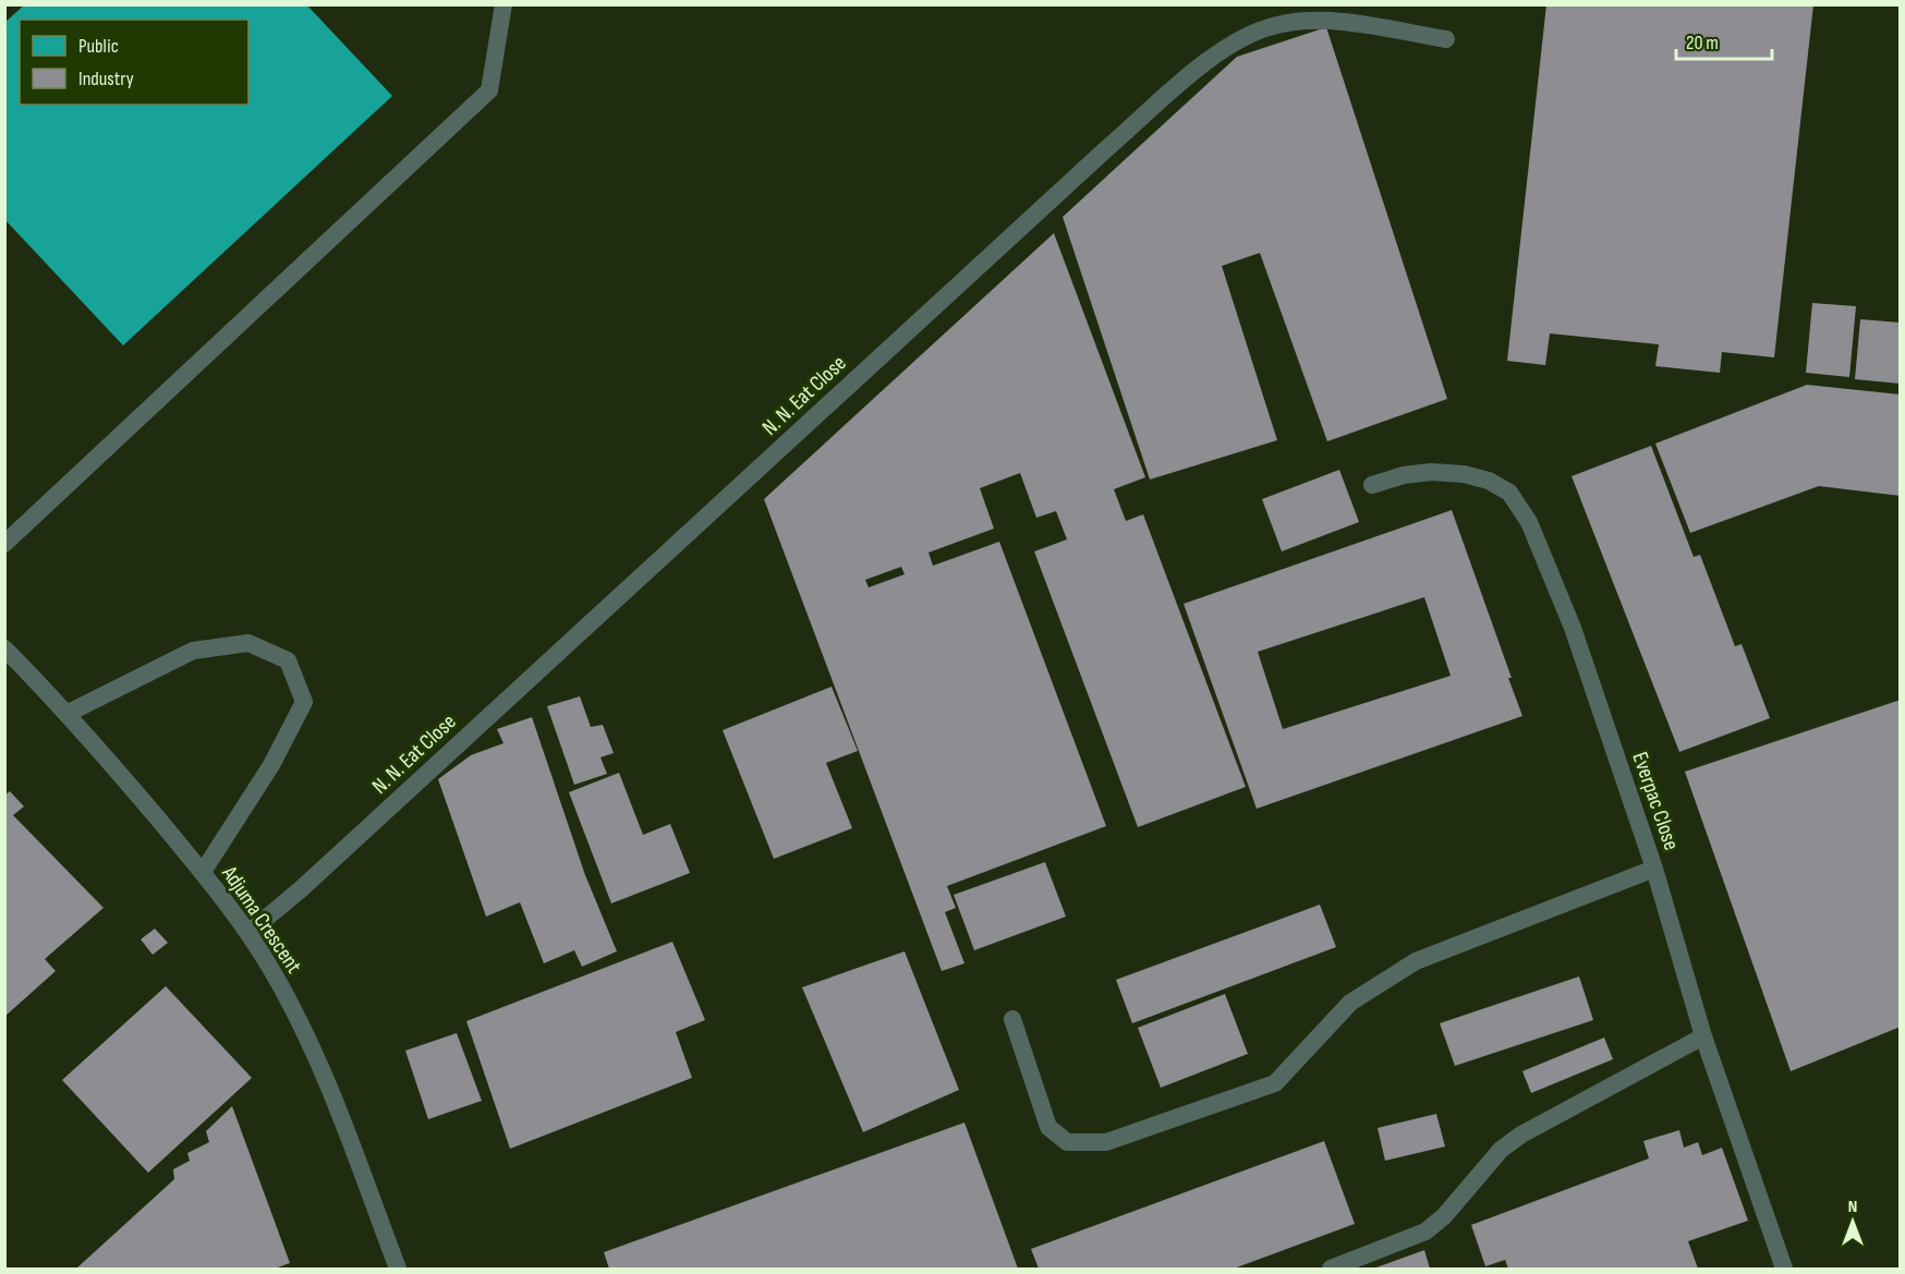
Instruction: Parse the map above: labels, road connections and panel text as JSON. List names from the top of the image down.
{
  "streets": {
    "lane": ["N. N. Eat Close", "Everpac Close", "Adjuma Crescent"]
  },
  "crossings": [
    ["N. N. Eat Close", "Adjuma Crescent"]
  ],
  "legend": ["Public", "Industry"],
  "scale_bar": "20 m",
  "north": "top"
}
